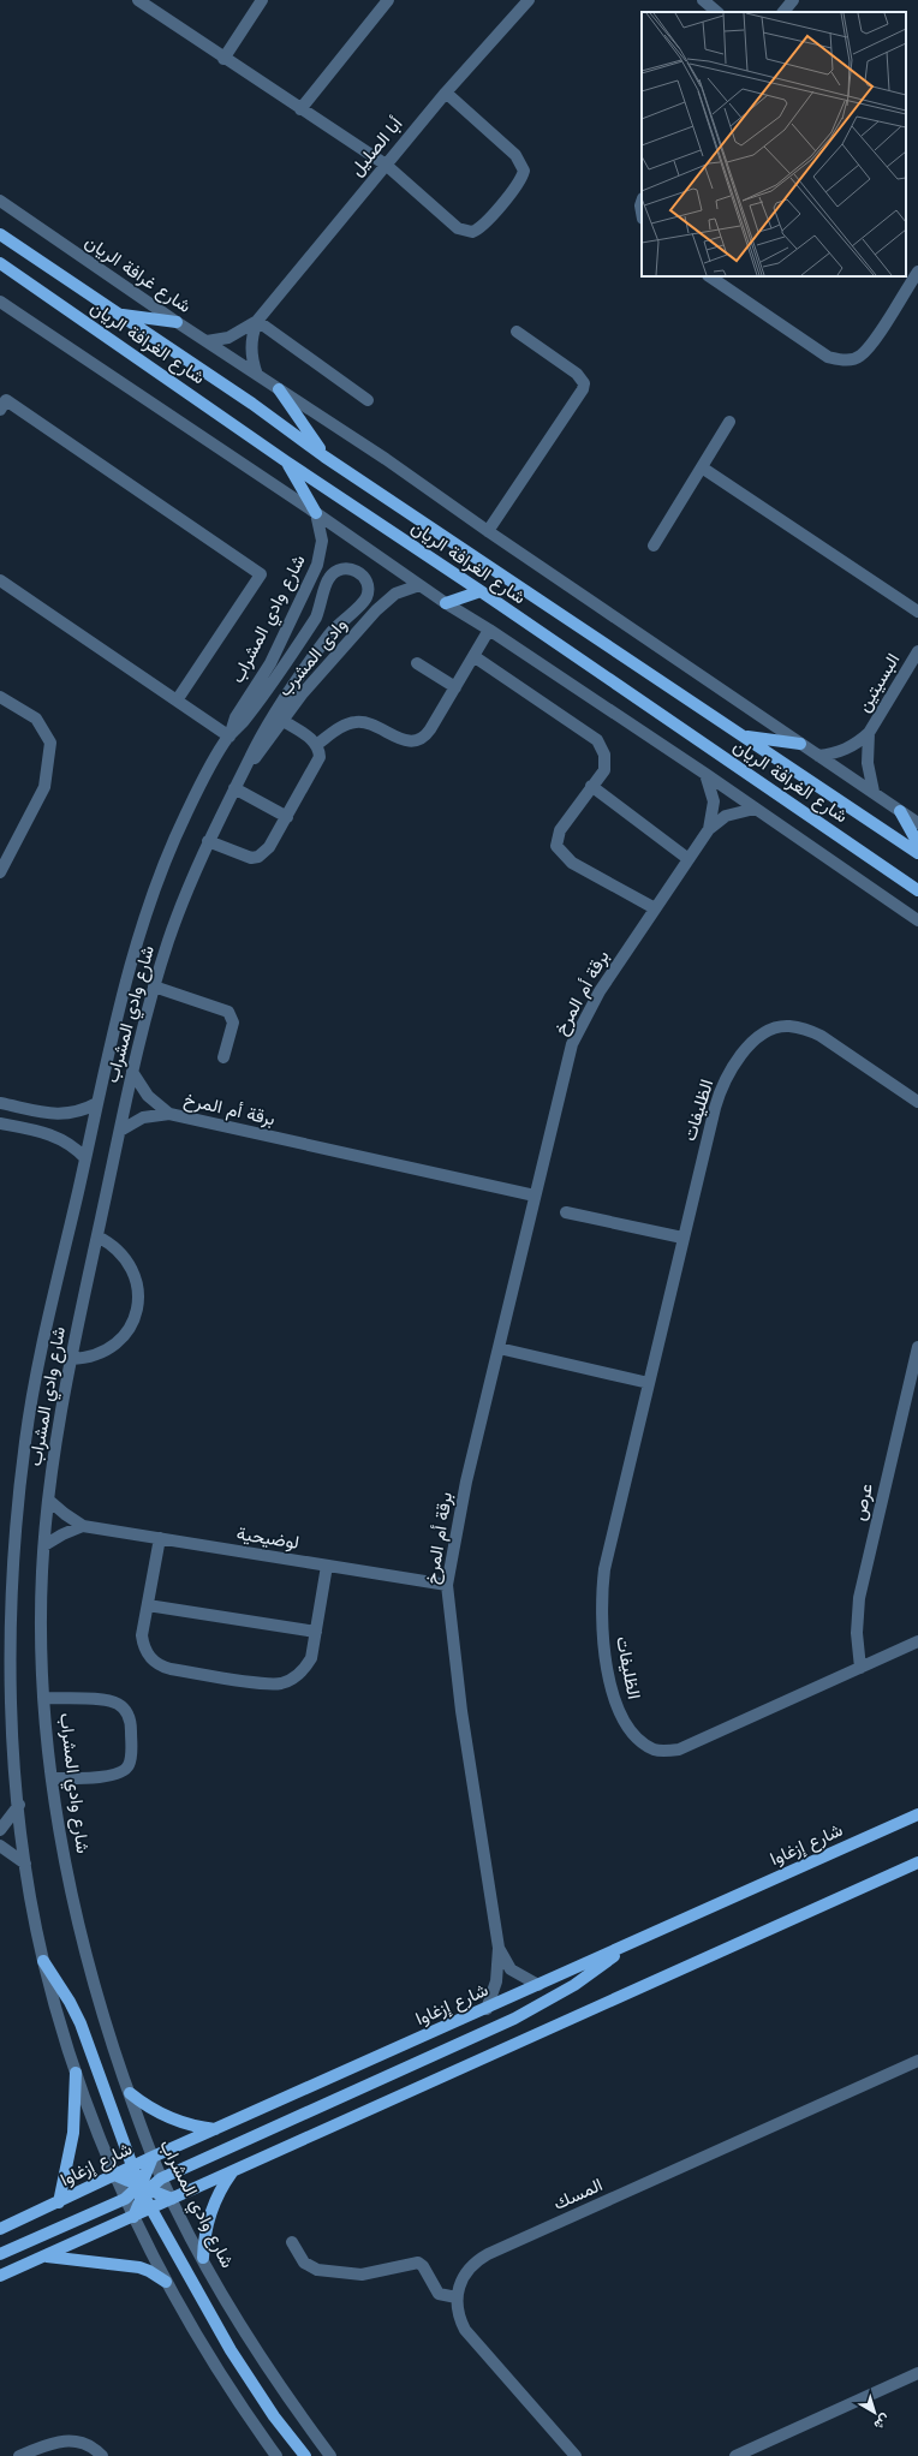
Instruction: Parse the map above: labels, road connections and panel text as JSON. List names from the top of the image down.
{
  "streets": {
    "main road": ["شارع الغرافة الريان", "شارع إزغاوا"],
    "street": [
      "أبا الصليل",
      "شارع غرافة الريان",
      "شارع وادي المشراب",
      "وادى المشرب",
      "البسيتين",
      "برقة أم المرخ",
      "الظليفات",
      "عرص",
      "لوضيحية",
      "المسك"
    ]
  },
  "crossings": [
    ["أبا الصليل", "شارع غرافة الريان"],
    ["أبا الصليل", "شارع الغرافة الريان"],
    ["شارع غرافة الريان", "شارع الغرافة الريان"],
    ["شارع الغرافة الريان", "البسيتين"],
    ["شارع وادي المشراب", "وادى المشرب"],
    ["شارع وادي المشراب", "برقة أم المرخ"],
    ["شارع وادي المشراب", "لوضيحية"],
    ["شارع وادي المشراب", "شارع إزغاوا"],
    ["برقة أم المرخ", "لوضيحية"],
    ["برقة أم المرخ", "شارع إزغاوا"],
    ["الظليفات", "عرص"]
  ],
  "north": "bottom right"
}
